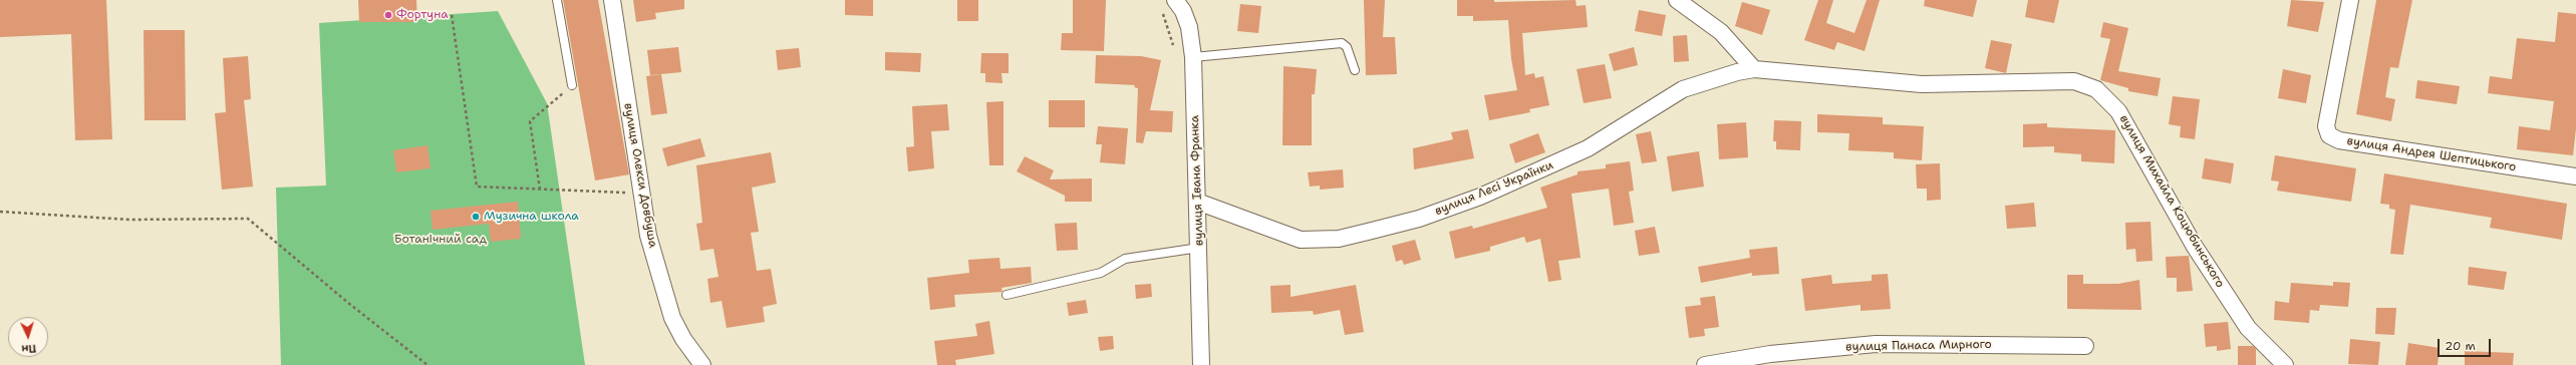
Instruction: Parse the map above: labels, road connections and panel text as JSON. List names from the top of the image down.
{
  "streets": {
    "street": [
      "вулиця Андрея Шептицького",
      "вулиця Олекси Довбуша",
      "вулиця Івана Франка",
      "вулиця Лесі Українки",
      "вулиця Михайла Коцюбинського",
      "вулиця Панаса Мирного"
    ]
  },
  "crossings": [
    ["вулиця Івана Франка", "вулиця Лесі Українки"],
    ["вулиця Лесі Українки", "вулиця Михайла Коцюбинського"]
  ],
  "parks": ["Ботанічний сад"],
  "places": ["Фортуна", "Музична школа"],
  "scale_bar": "20 m",
  "north": "bottom"
}
